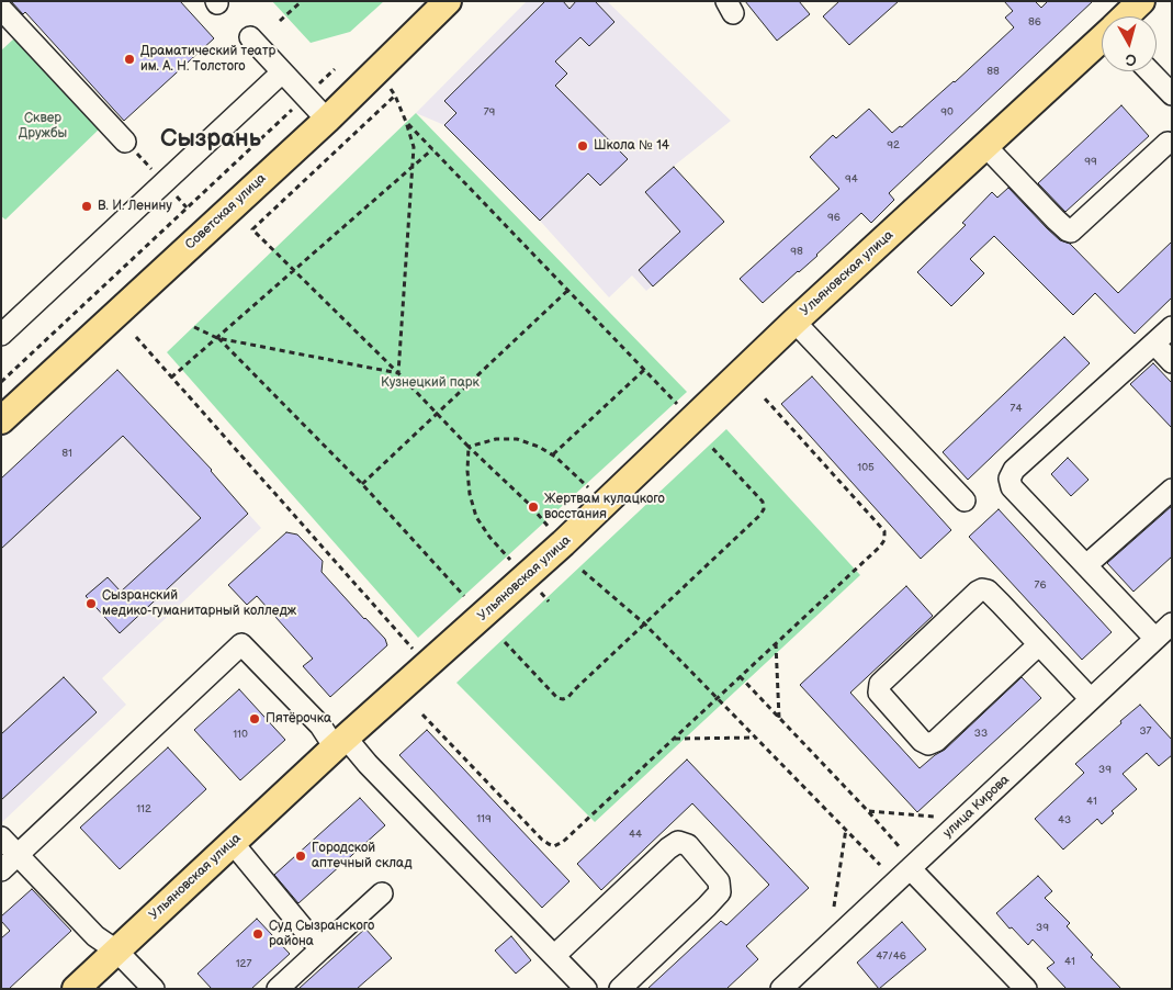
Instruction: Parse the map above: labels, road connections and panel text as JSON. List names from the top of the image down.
{
  "streets": {
    "main road": ["Советская улица", "Ульяновская улица"],
    "street": ["улица Кирова"]
  },
  "districts": ["Сызрань"],
  "parks": ["Сквер Дружбы", "Кузнецкий парк"],
  "places": [
    "Драматический театр им. А. Н. Толстого",
    "Школа № 14",
    "В. И. Ленину",
    "Жертвам кулацкого восстания",
    "Сызранский медико-гуманитарный колледж",
    "Пятёрочка",
    "Городской аптечный склад",
    "Суд Сызранского района"
  ],
  "house_numbers": [
    "86",
    "88",
    "79",
    "90",
    "92",
    "99",
    "94",
    "96",
    "98",
    "74",
    "81",
    "105",
    "76",
    "37",
    "33",
    "110",
    "39",
    "41",
    "112",
    "119",
    "43",
    "44",
    "39",
    "47/46",
    "41",
    "127"
  ],
  "north": "bottom"
}
